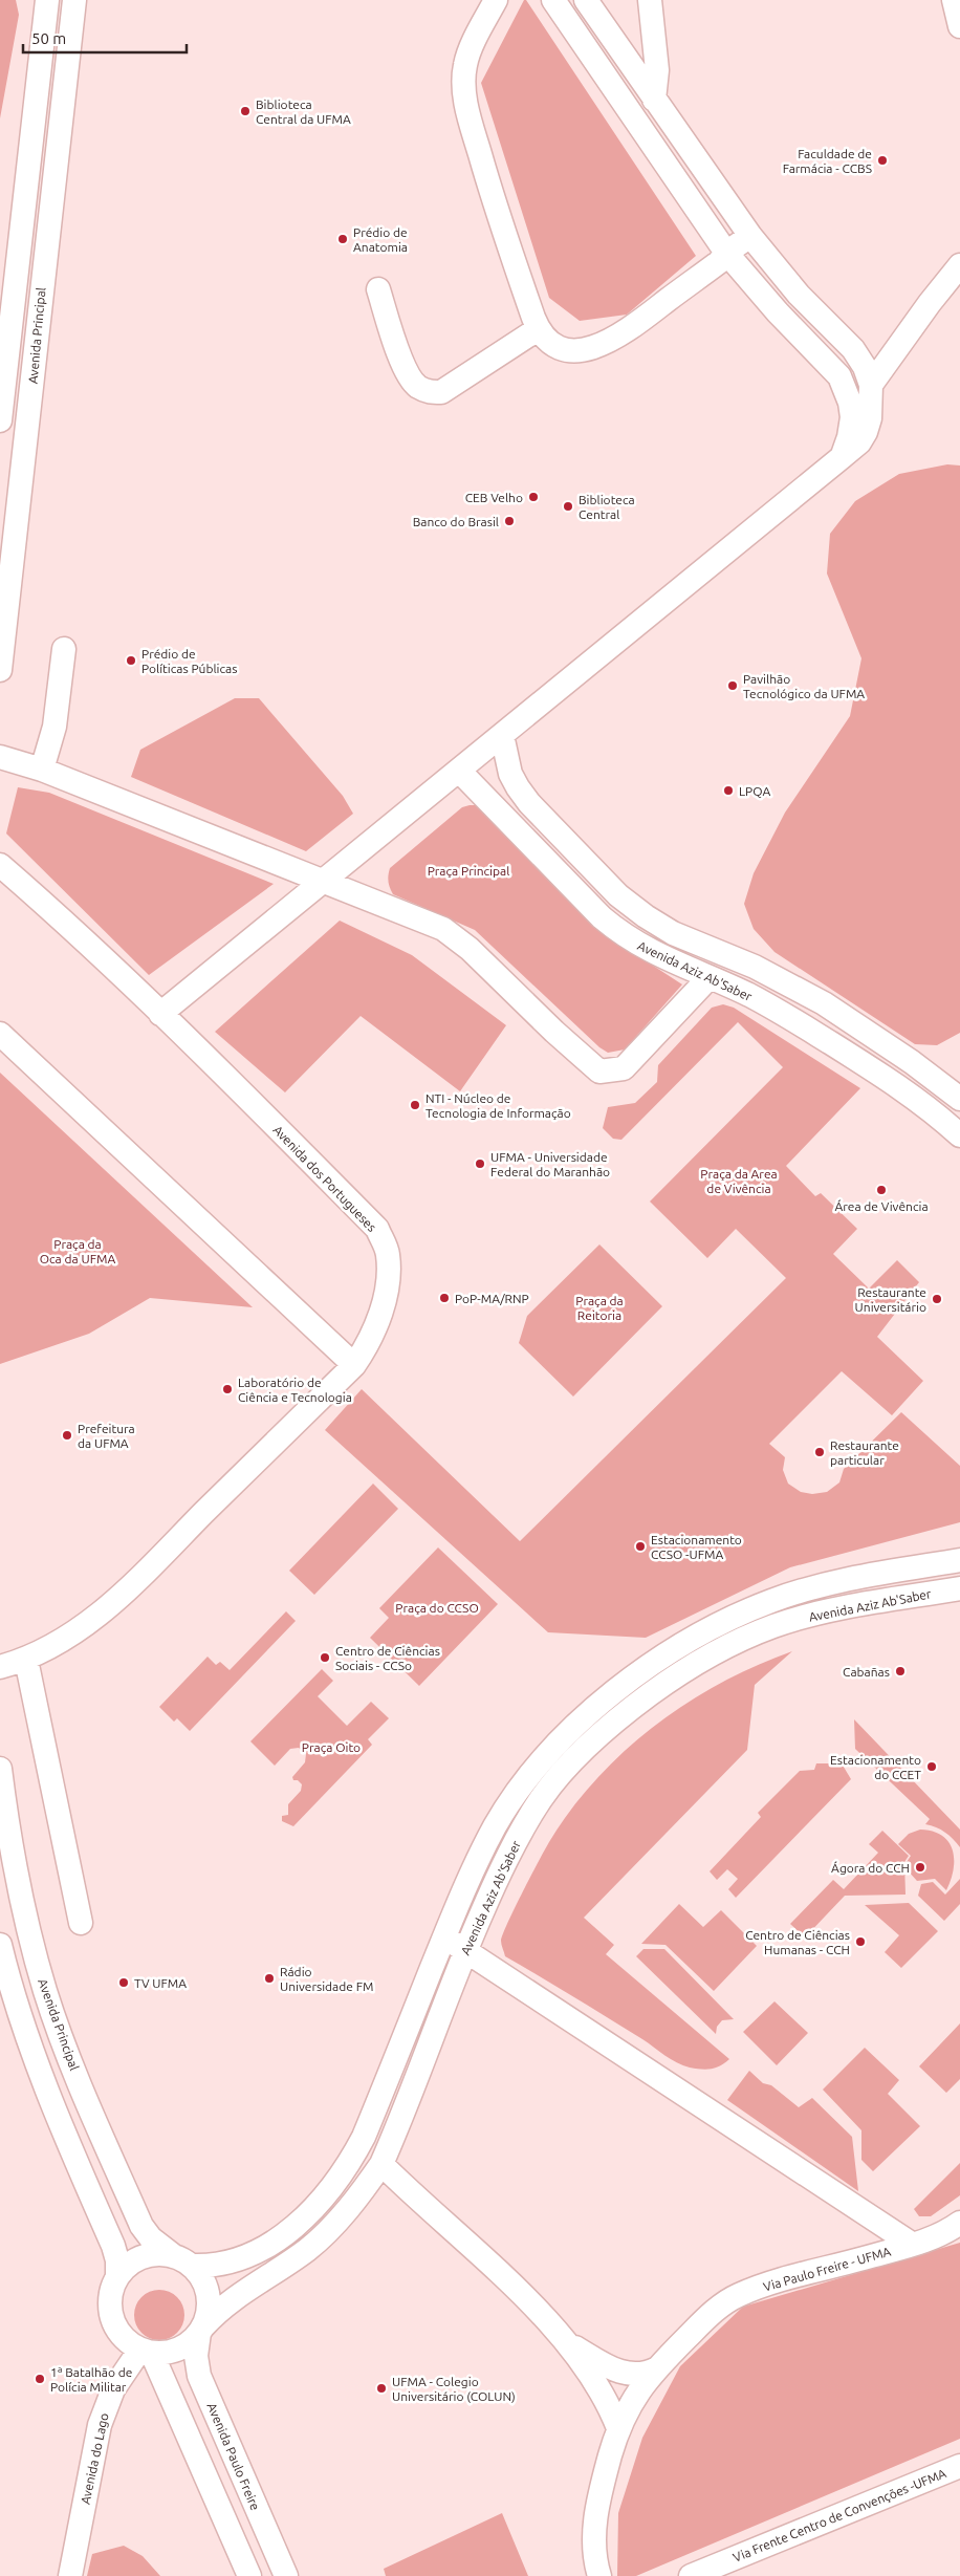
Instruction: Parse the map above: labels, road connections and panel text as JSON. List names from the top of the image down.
{
  "streets": {
    "street": [
      "Avenida Principal",
      "Avenida Aziz Ab'Saber",
      "Avenida dos Portugueses",
      "Via Paulo Freire - UFMA",
      "Avenida Paulo Freire",
      "Avenida do Lago",
      "Via Frente Centro de Convenções -UFMA"
    ]
  },
  "crossings": [
    ["Avenida Principal", "Avenida Aziz Ab'Saber"],
    ["Avenida Principal", "Avenida Paulo Freire"],
    ["Avenida Principal", "Avenida do Lago"],
    ["Avenida Aziz Ab'Saber", "Avenida Paulo Freire"],
    ["Avenida Aziz Ab'Saber", "Avenida do Lago"],
    ["Avenida Paulo Freire", "Avenida do Lago"]
  ],
  "parks": [
    "Praça Principal",
    "Praça da Area de Vivência",
    "Praça da Oca da UFMA",
    "Praça da Reitoria",
    "Praça do CCSO",
    "Praça Oito"
  ],
  "places": [
    "Biblioteca Central da UFMA",
    "Faculdade de Farmácia - CCBS",
    "Prédio de Anatomia",
    "CEB Velho",
    "Biblioteca Central",
    "Banco do Brasil",
    "Prédio de Políticas Públicas",
    "Pavilhão Tecnológico da UFMA",
    "LPQA",
    "NTI - Núcleo de Tecnologia de Informação",
    "UFMA - Universidade Federal do Maranhão",
    "Área de Vivência",
    "PoP-MA/RNP",
    "Restaurante Universitário",
    "Laboratório de Ciência e Tecnologia",
    "Prefeitura da UFMA",
    "Restaurante particular",
    "Estacionamento CCSO -UFMA",
    "Centro de Ciências Sociais - CCSo",
    "Cabañas",
    "Estacionamento do CCET",
    "Ágora do CCH",
    "Centro de Ciências Humanas - CCH",
    "Rádio Universidade FM",
    "TV UFMA",
    "1ª Batalhão de Polícia Militar",
    "UFMA - Colegio Universitário (COLUN)"
  ],
  "scale_bar": "50 m"
}
